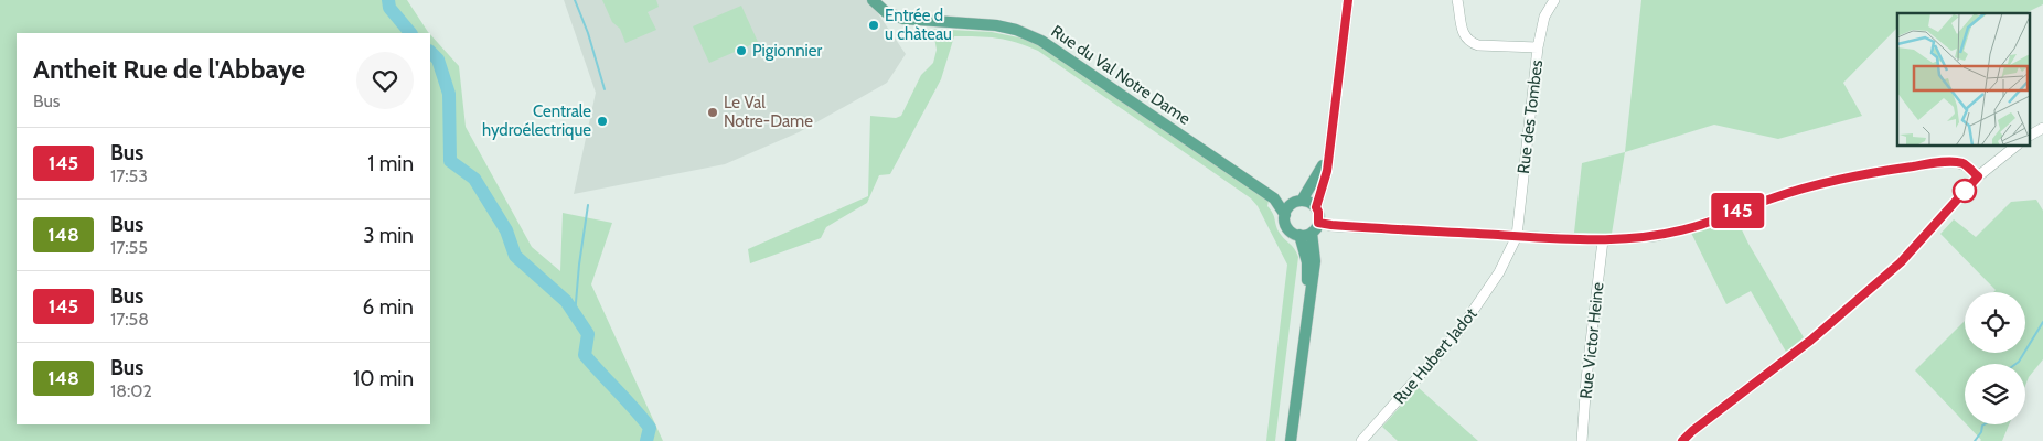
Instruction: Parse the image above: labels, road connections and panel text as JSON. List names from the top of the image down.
{
  "streets": {
    "main road": ["Rue du Val Notre Dame"],
    "street": ["Rue des Tombes", "Rue Victor Heine", "Rue Hubert Jadot"]
  },
  "crossings": [
    ["Rue des Tombes", "Rue Hubert Jadot"]
  ],
  "places": [
    "Entrée d u chàteau",
    "Pigionnier",
    "Le Val Notre-Dame",
    "Centrale hydroélectrique"
  ],
  "lines": ["bus line 145"],
  "page": {
    "on_map": "145",
    "heading": ["Antheit Rue de l'Abbaye", "Bus"],
    "list": [
      {
        "mark": "145",
        "name": "Bus",
        "note": "17:53",
        "value": "1 min"
      },
      {
        "mark": "148",
        "name": "Bus",
        "note": "17:55",
        "value": "3 min"
      },
      {
        "mark": "145",
        "name": "Bus",
        "note": "17:58",
        "value": "6 min"
      },
      {
        "mark": "148",
        "name": "Bus",
        "note": "18:02",
        "value": "10 min"
      }
    ]
  }
}
